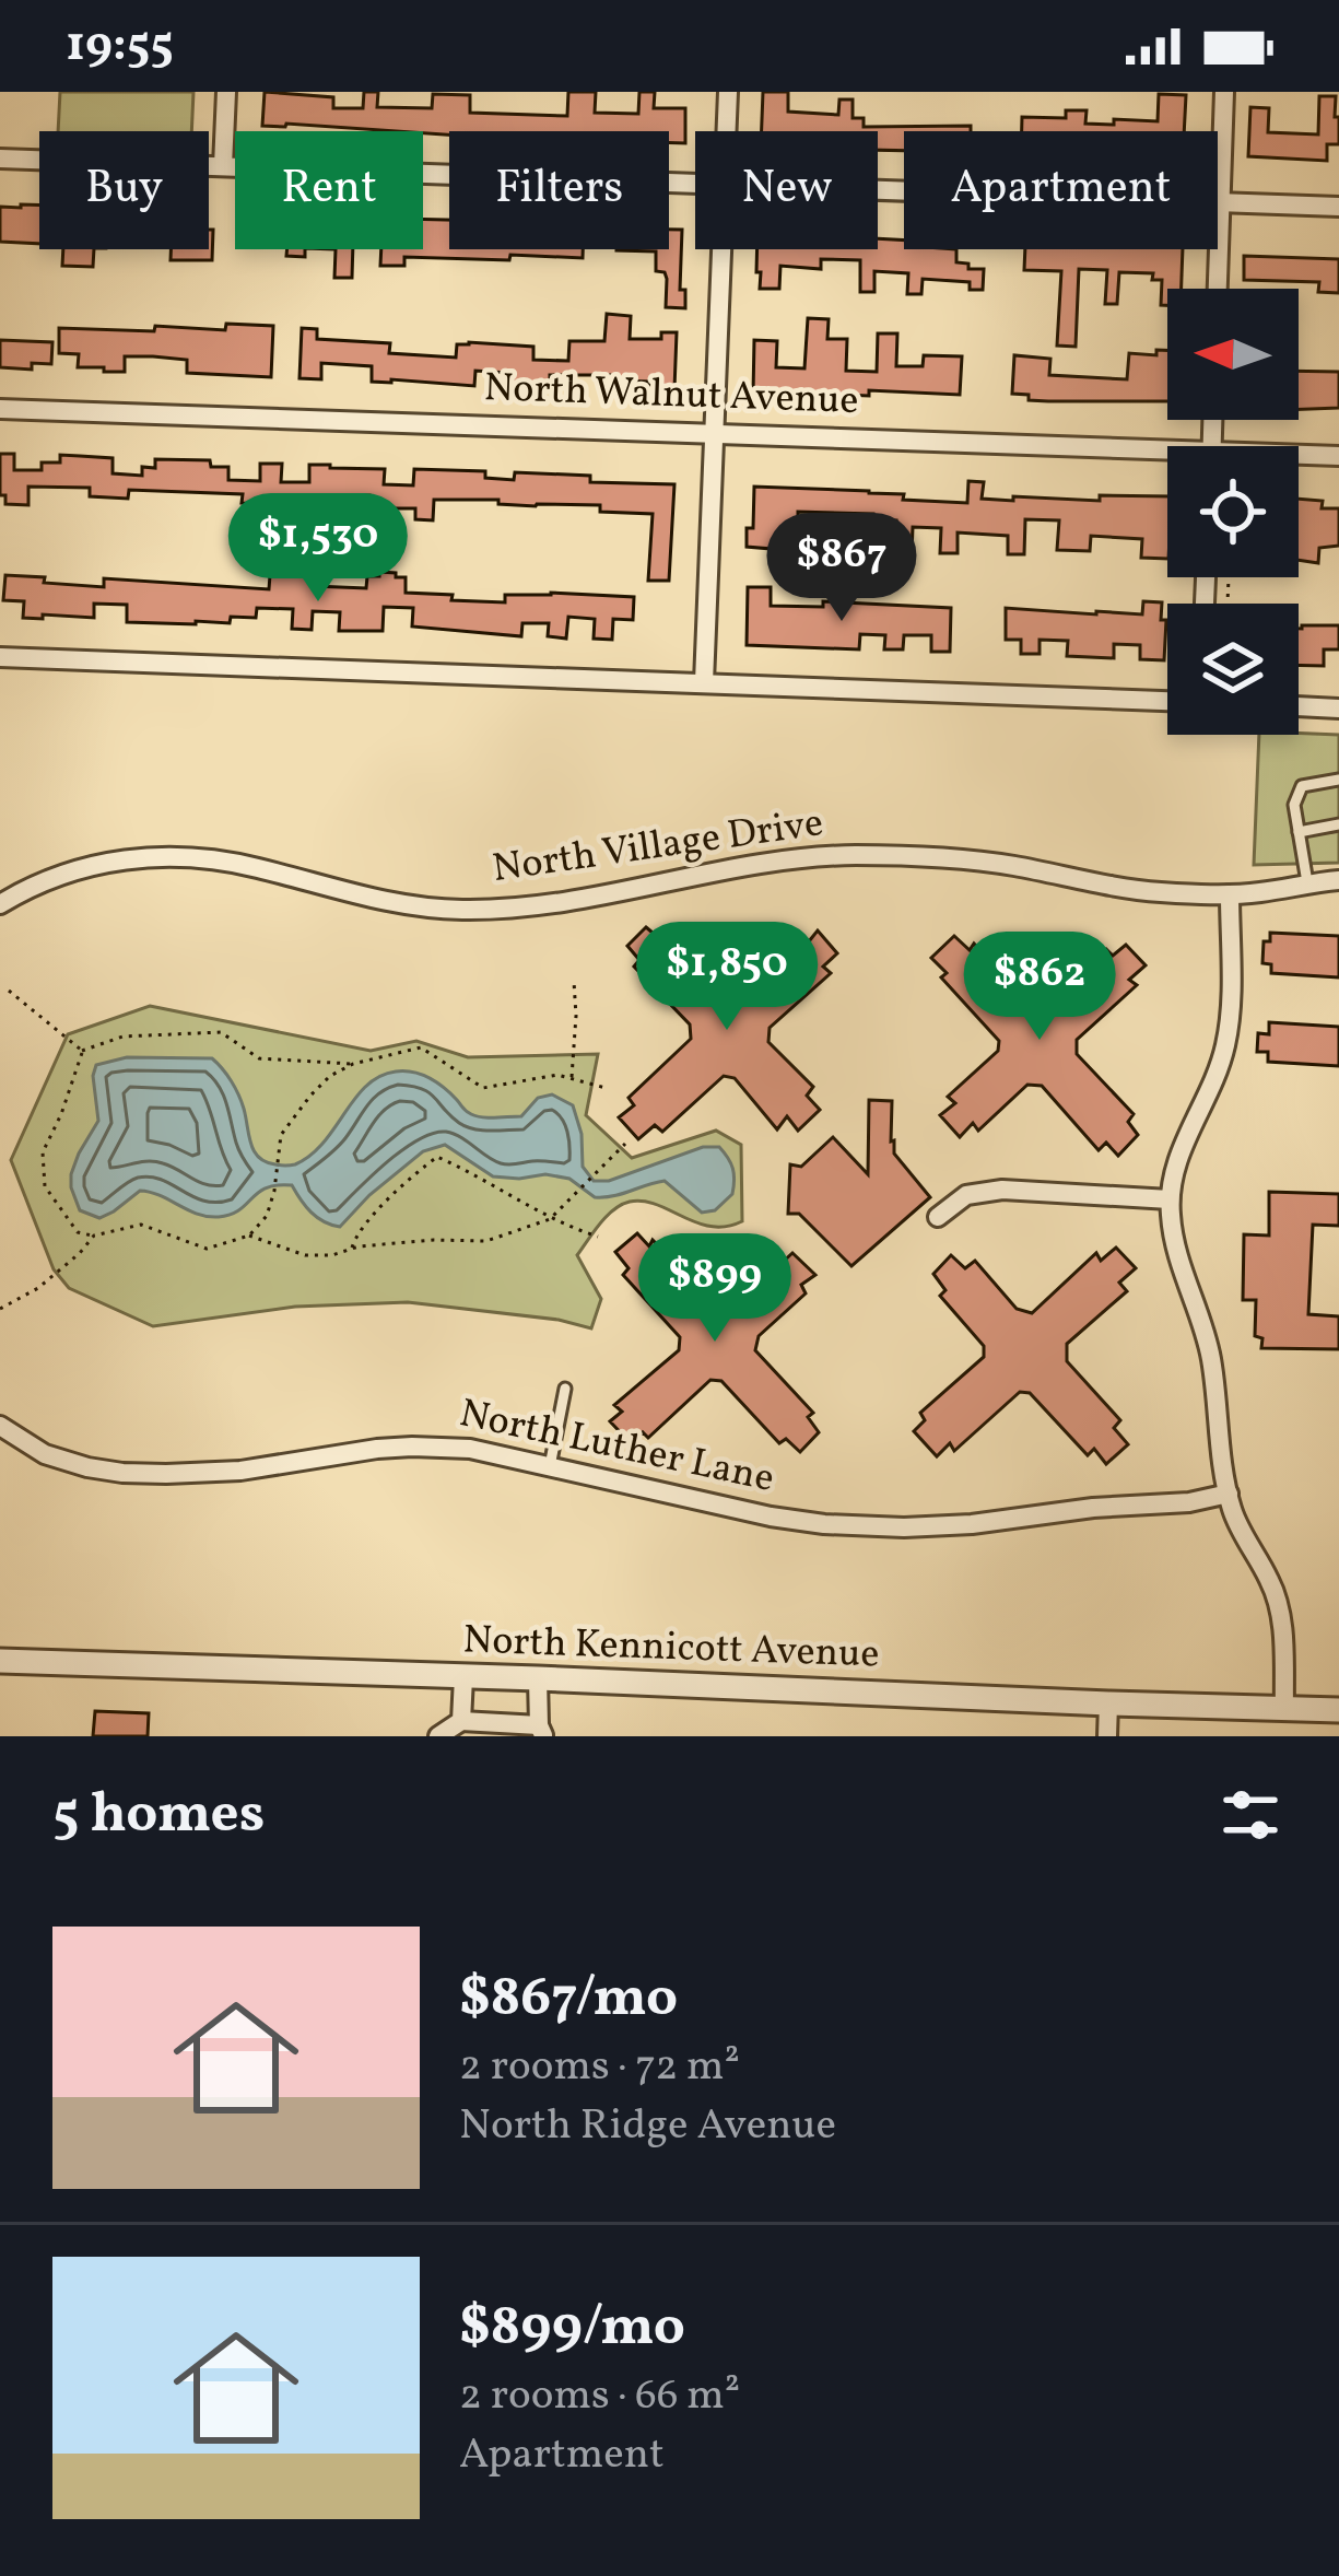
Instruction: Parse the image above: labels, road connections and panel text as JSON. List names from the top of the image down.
{
  "streets": {
    "street": [
      "North Walnut Avenue",
      "North Village Drive",
      "North Luther Lane",
      "North Kennicott Avenue"
    ]
  },
  "north": "left",
  "page": {
    "status": "19:55",
    "chip": [
      "Buy",
      "Rent",
      "Filters",
      "New",
      "Apartment"
    ],
    "price": [
      "$1,530",
      "$867",
      "$1,850",
      "$862",
      "$899"
    ],
    "heading": "5 homes",
    "list": [
      {
        "name": "$867/mo",
        "note": "2 rooms · 72 m² · North Ridge Avenue"
      },
      {
        "name": "$899/mo",
        "note": "2 rooms · 66 m² · Apartment"
      }
    ]
  }
}
